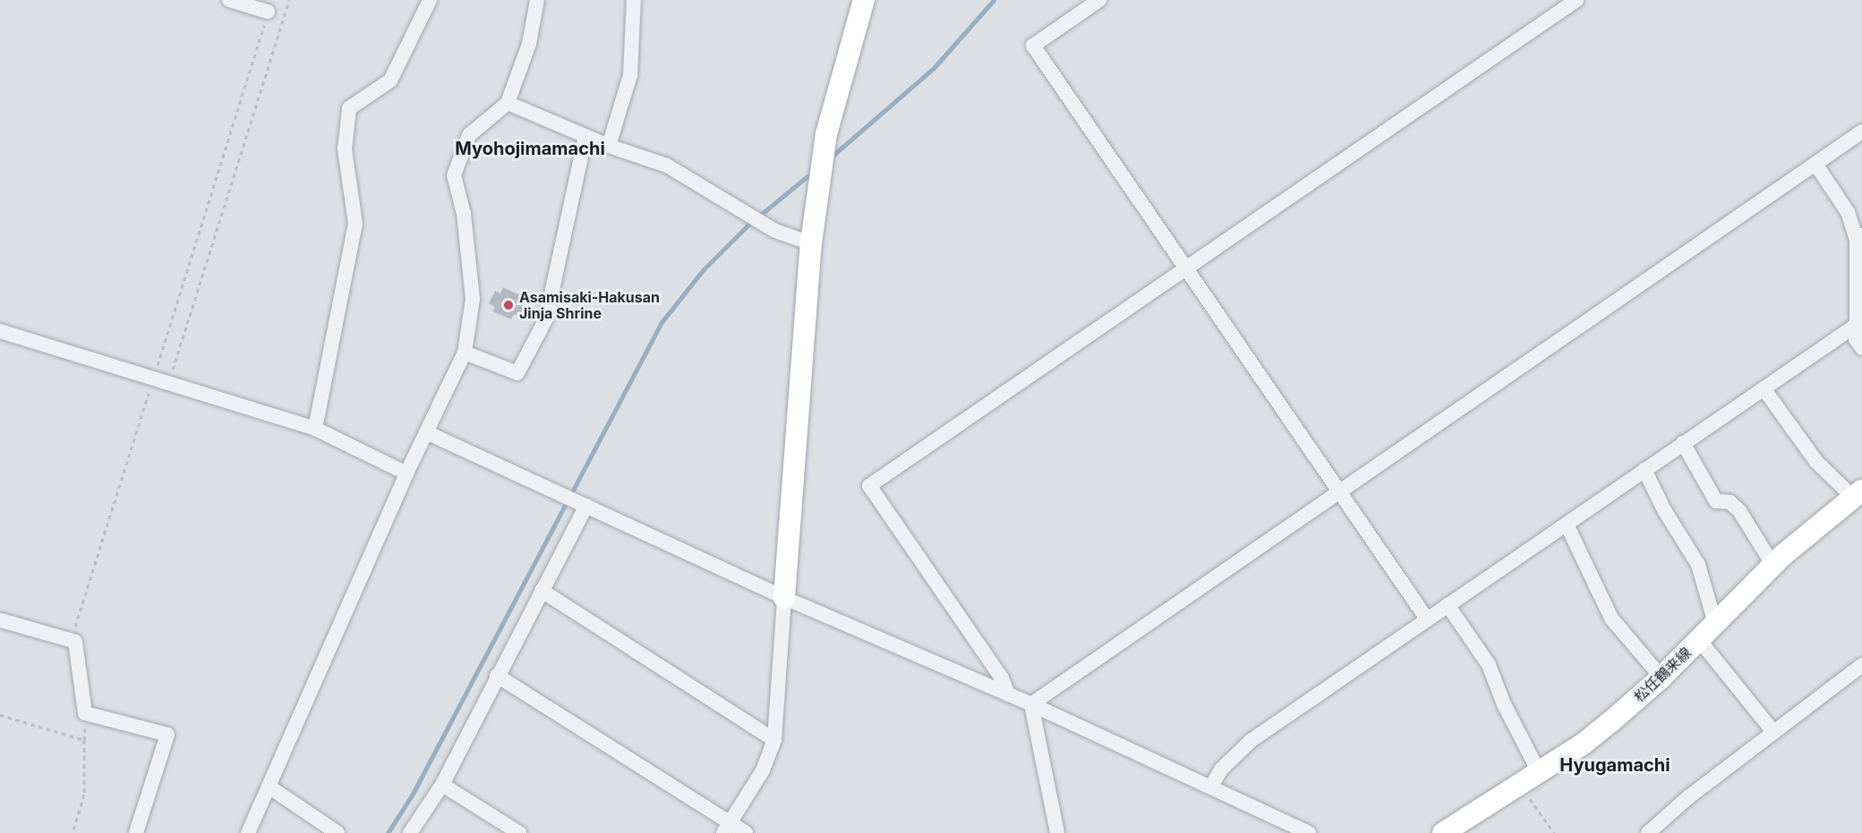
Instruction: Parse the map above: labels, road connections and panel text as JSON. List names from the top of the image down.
{
  "streets": {
    "street": ["松任鶴来線"]
  },
  "districts": ["Myohojimamachi", "Hyugamachi"],
  "places": ["Asamisaki-Hakusan Jinja Shrine"]
}
